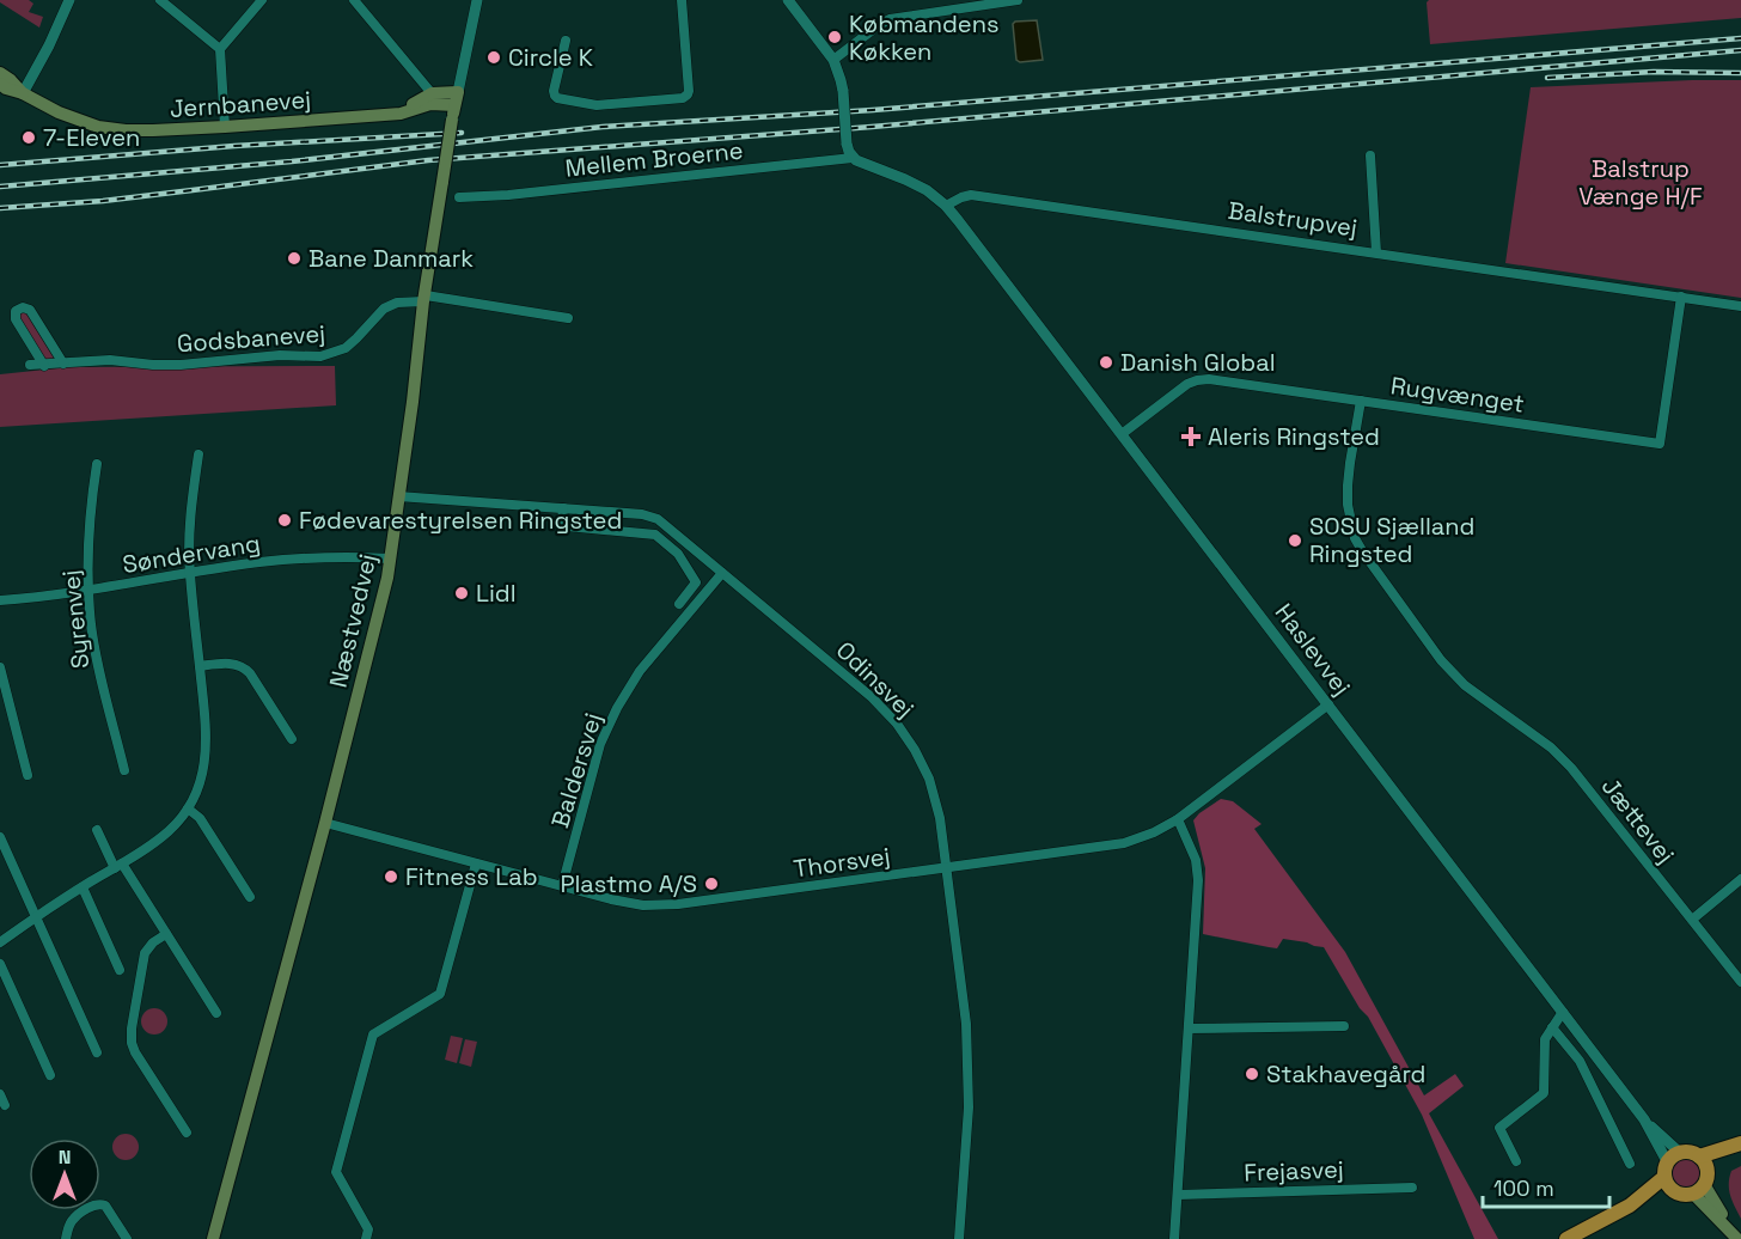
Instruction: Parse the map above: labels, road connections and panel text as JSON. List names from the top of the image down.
{
  "streets": {
    "main road": ["Jernbanevej", "Næstvedvej"],
    "street": [
      "Mellem Broerne",
      "Balstrupvej",
      "Godsbanevej",
      "Rugvænget",
      "Søndervang",
      "Syrenvej",
      "Haslevvej",
      "Odinsvej",
      "Baldersvej",
      "Jættevej",
      "Thorsvej",
      "Frejasvej"
    ]
  },
  "crossings": [
    ["Jernbanevej", "Næstvedvej"],
    ["Balstrupvej", "Rugvænget"],
    ["Balstrupvej", "Haslevvej"],
    ["Godsbanevej", "Næstvedvej"],
    ["Rugvænget", "Haslevvej"],
    ["Rugvænget", "Jættevej"],
    ["Søndervang", "Syrenvej"],
    ["Søndervang", "Næstvedvej"],
    ["Næstvedvej", "Odinsvej"],
    ["Næstvedvej", "Thorsvej"],
    ["Haslevvej", "Thorsvej"],
    ["Odinsvej", "Baldersvej"],
    ["Odinsvej", "Thorsvej"],
    ["Baldersvej", "Thorsvej"]
  ],
  "parks": ["Balstrup Vænge H/F"],
  "places": {
    "other": [
      "Købmandens Køkken",
      "Circle K",
      "7-Eleven",
      "Bane Danmark",
      "Danish Global",
      "Fødevarestyrelsen Ringsted",
      "SOSU Sjælland Ringsted",
      "Lidl",
      "Fitness Lab",
      "Plastmo A/S",
      "Stakhavegård"
    ],
    "health": ["Aleris Ringsted"]
  },
  "scale_bar": "100 m",
  "north": "top"
}
